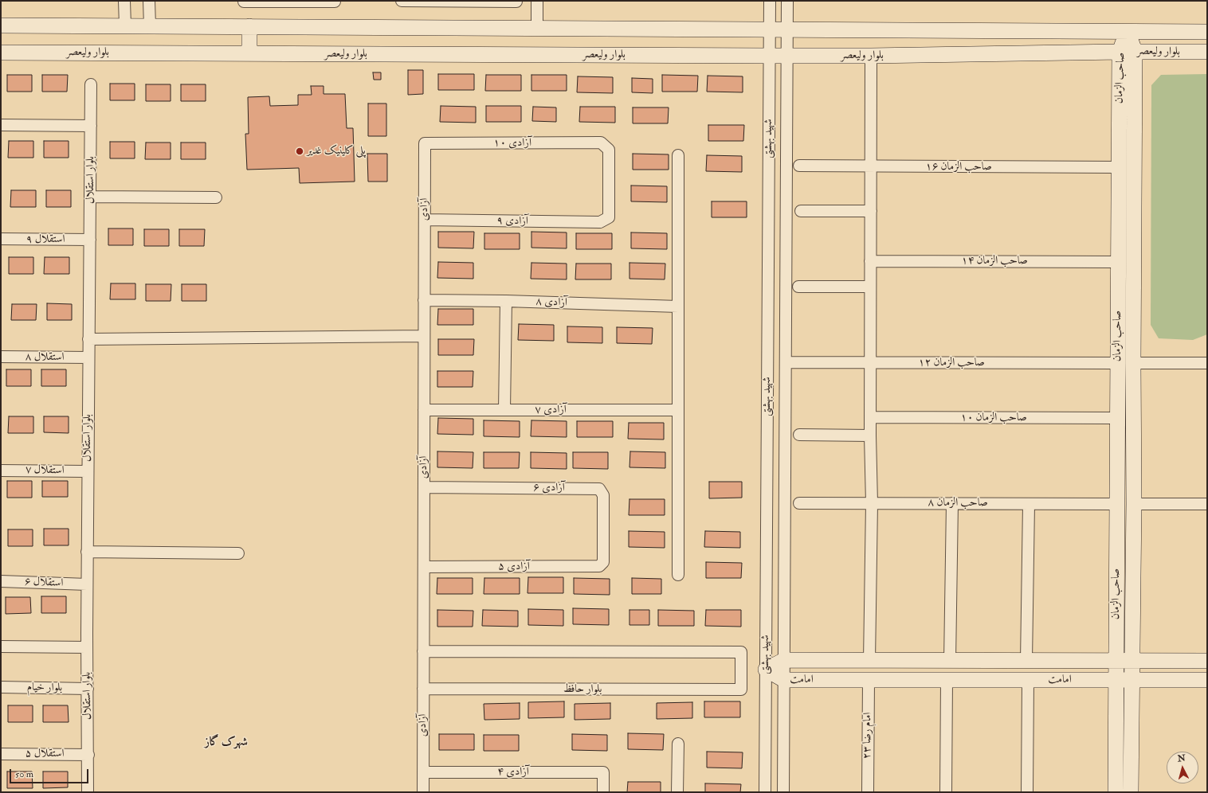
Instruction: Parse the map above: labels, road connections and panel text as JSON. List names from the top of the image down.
{
  "streets": {
    "street": [
      "بلوار ولیعصر",
      "صاحب الزمان",
      "شهید بهشتی",
      "آزادی ۱۰",
      "صاحب الزمان ۱۶",
      "بلوار استقلال",
      "آزادی",
      "آزادی ۹",
      "استقلال ۹",
      "صاحب الزمان ۱۴",
      "آزادی ۸",
      "استقلال ۸",
      "صاحب الزمان ۱۲",
      "آزادی ۷",
      "صاحب الزمان ۱۰",
      "استقلال ۷",
      "آزادی ۶",
      "صاحب الزمان ۸",
      "آزادی ۵",
      "استقلال ۶",
      "امامت",
      "بلوار خیام",
      "بلوار حافظ",
      "امام رضا ۲۳",
      "استقلال ۵",
      "آزادی ۴"
    ]
  },
  "crossings": [
    ["بلوار ولیعصر", "صاحب الزمان"],
    ["بلوار ولیعصر", "شهید بهشتی"],
    ["صاحب الزمان", "صاحب الزمان ۱۶"],
    ["صاحب الزمان", "صاحب الزمان ۱۴"],
    ["صاحب الزمان", "صاحب الزمان ۱۲"],
    ["صاحب الزمان", "صاحب الزمان ۱۰"],
    ["صاحب الزمان", "صاحب الزمان ۸"],
    ["صاحب الزمان", "امامت"],
    ["شهید بهشتی", "صاحب الزمان ۱۲"],
    ["شهید بهشتی", "امامت"],
    ["آزادی ۱۰", "آزادی"],
    ["آزادی ۱۰", "آزادی ۹"],
    ["بلوار استقلال", "استقلال ۹"],
    ["بلوار استقلال", "استقلال ۸"],
    ["بلوار استقلال", "استقلال ۷"],
    ["بلوار استقلال", "استقلال ۶"],
    ["بلوار استقلال", "بلوار خیام"],
    ["بلوار استقلال", "استقلال ۵"],
    ["آزادی", "آزادی ۹"],
    ["آزادی", "آزادی ۸"],
    ["آزادی", "آزادی ۷"],
    ["آزادی", "آزادی ۶"],
    ["آزادی", "آزادی ۵"],
    ["آزادی", "بلوار حافظ"],
    ["آزادی", "آزادی ۴"],
    ["آزادی ۶", "آزادی ۵"],
    ["امامت", "امام رضا ۲۳"]
  ],
  "districts": ["شهرک گاز"],
  "places": ["پلی کلینیک غدیر"],
  "scale_bar": "50 m",
  "north": "top"
}
